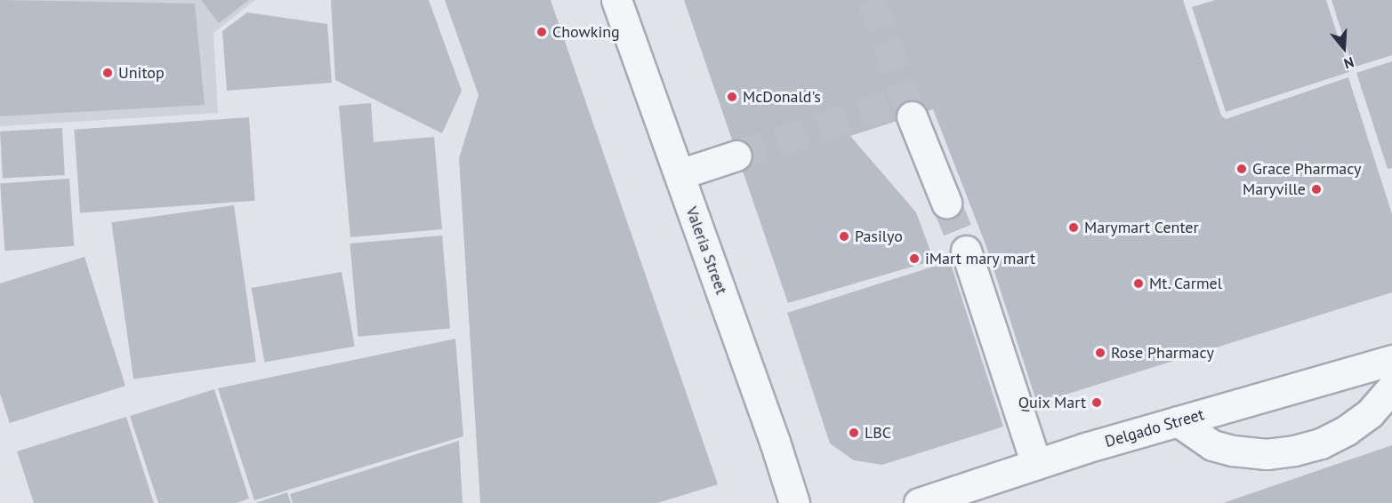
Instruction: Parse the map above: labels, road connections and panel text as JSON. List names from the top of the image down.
{
  "streets": {
    "street": ["Valeria Street", "Delgado Street"]
  },
  "places": [
    "Chowking",
    "Unitop",
    "McDonald's",
    "Grace Pharmacy",
    "Maryville",
    "Marymart Center",
    "Pasilyo",
    "iMart mary mart",
    "Mt. Carmel",
    "Rose Pharmacy",
    "Quix Mart",
    "LBC"
  ],
  "north": "bottom"
}
